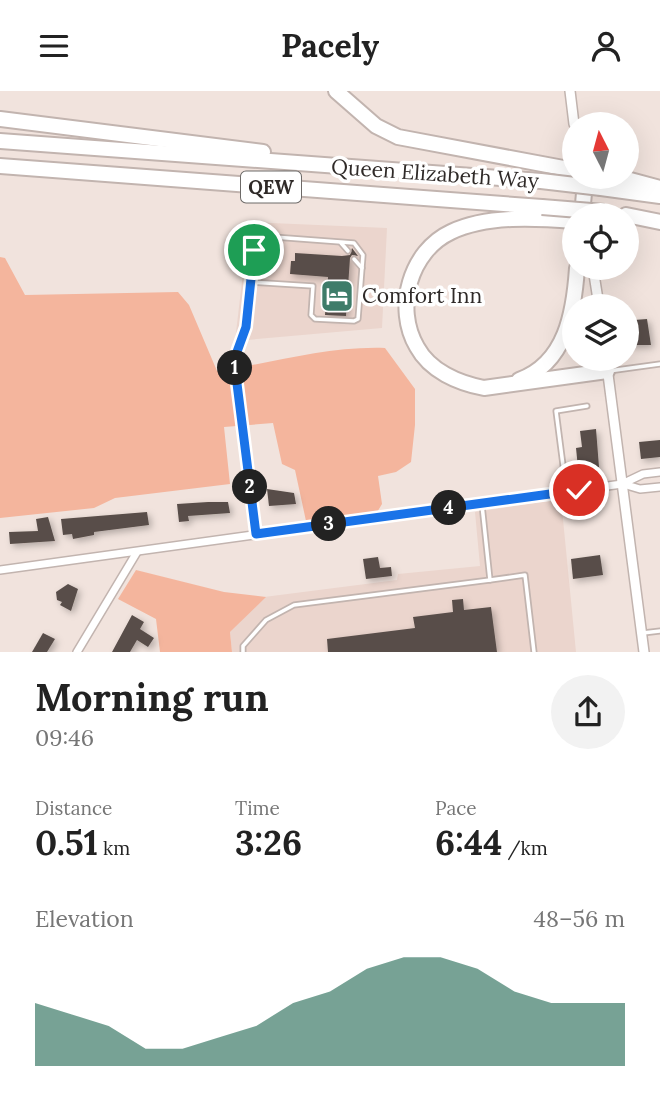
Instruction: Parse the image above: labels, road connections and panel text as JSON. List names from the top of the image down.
{
  "streets": {
    "highway": ["Queen Elizabeth Way", "QEW"]
  },
  "places": {
    "hotel": ["Comfort Inn"]
  },
  "north": "top",
  "page": {
    "header": "Pacely",
    "pins": [
      "1",
      "2",
      "4",
      "3"
    ],
    "heading": ["Morning run", "09:46"],
    "stats": [
      ["Distance", "0.51 km"],
      ["Time", "3:26"],
      ["Pace", "6:44 /km"]
    ],
    "chart": ["Elevation", "48–56 m"]
  }
}
